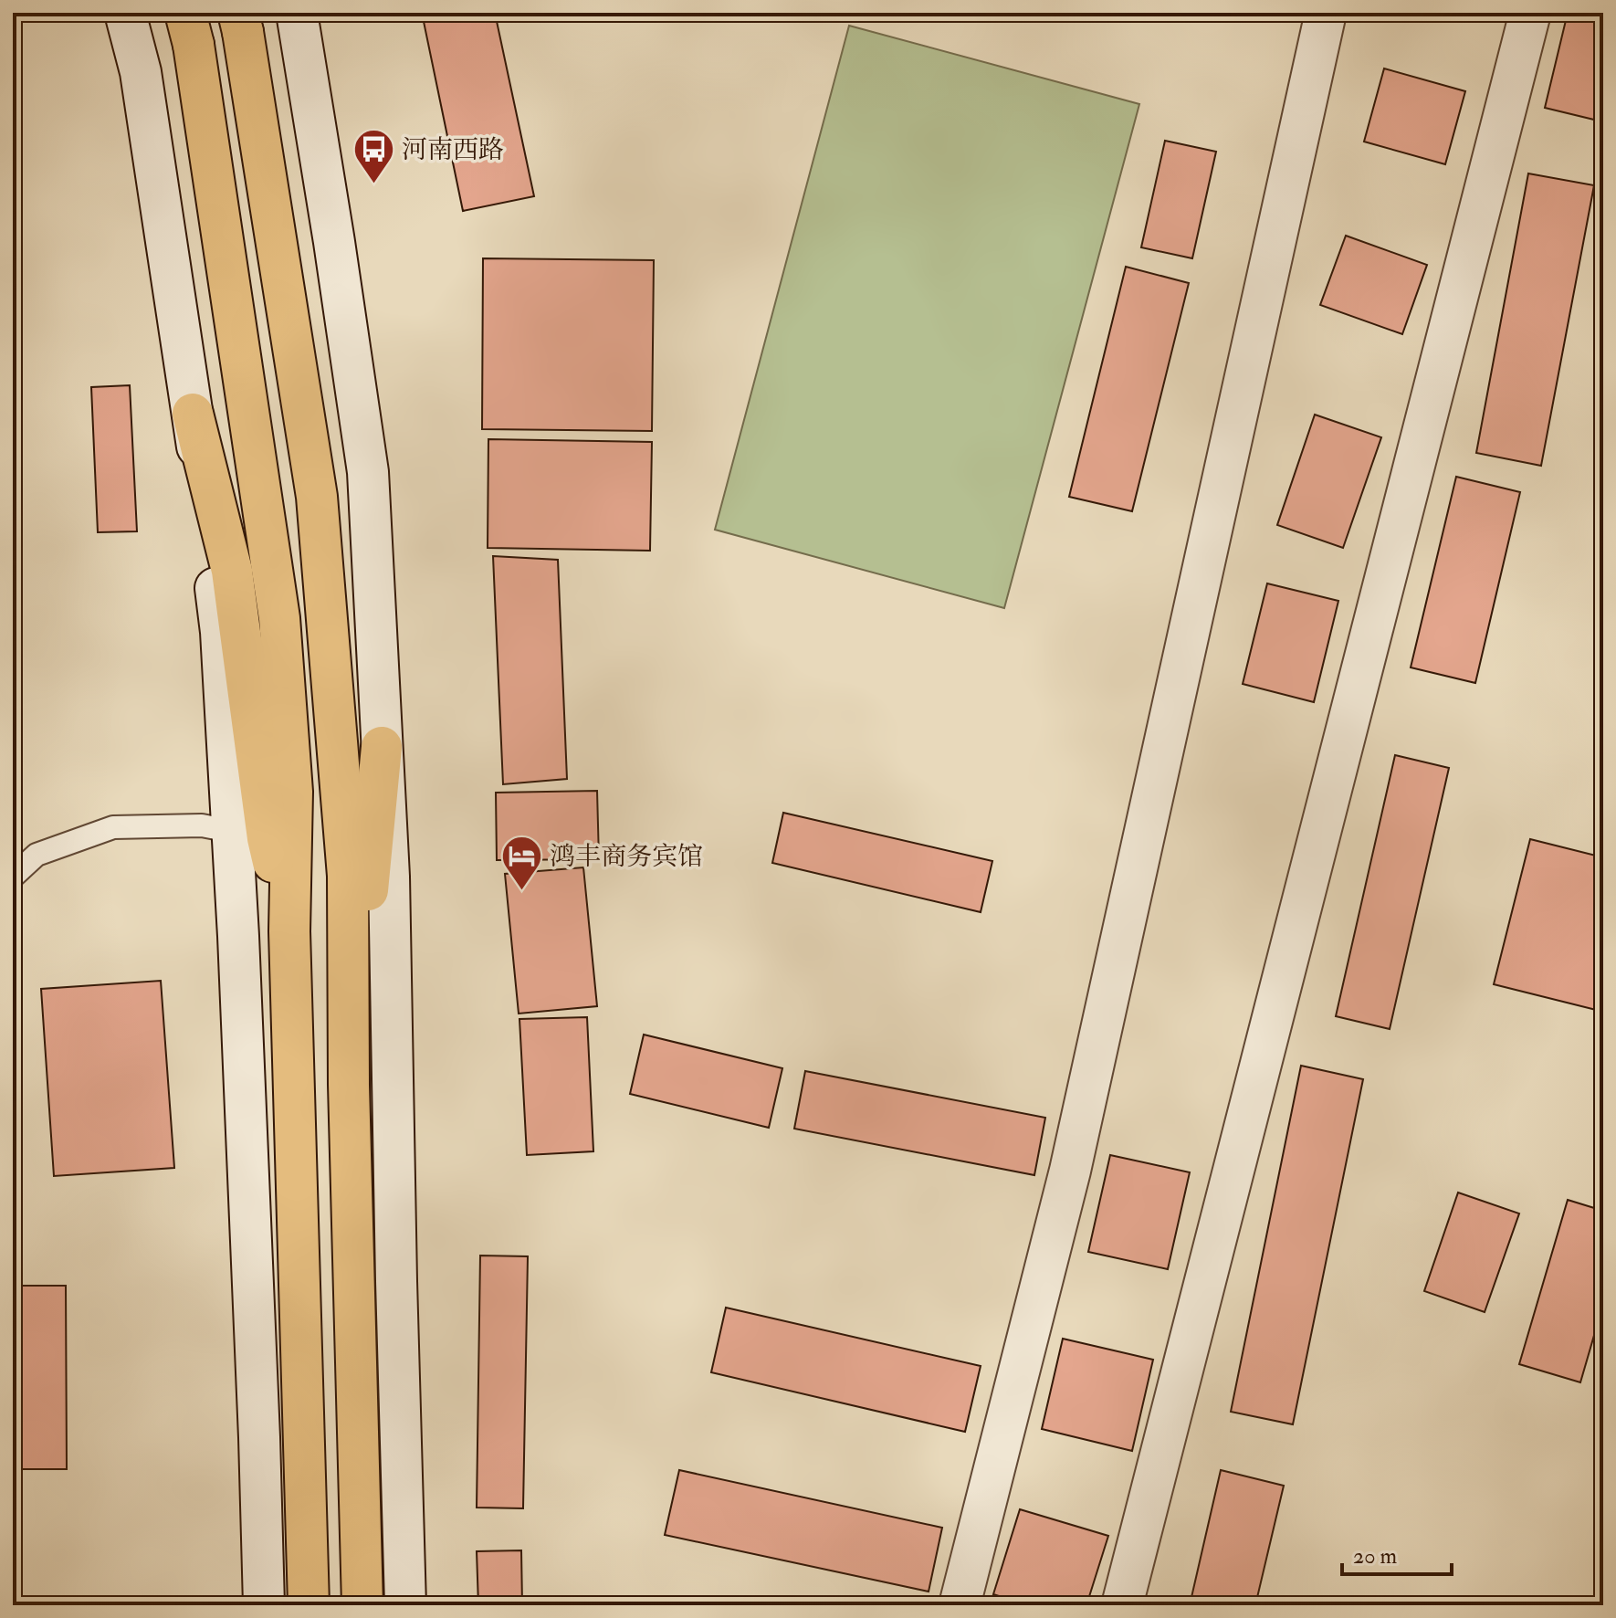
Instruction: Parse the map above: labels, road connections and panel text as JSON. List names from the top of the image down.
{
  "places": {
    "bus stop": ["河南西路"],
    "hotel": ["鸿丰商务宾馆"]
  },
  "scale_bar": "20 m"
}
